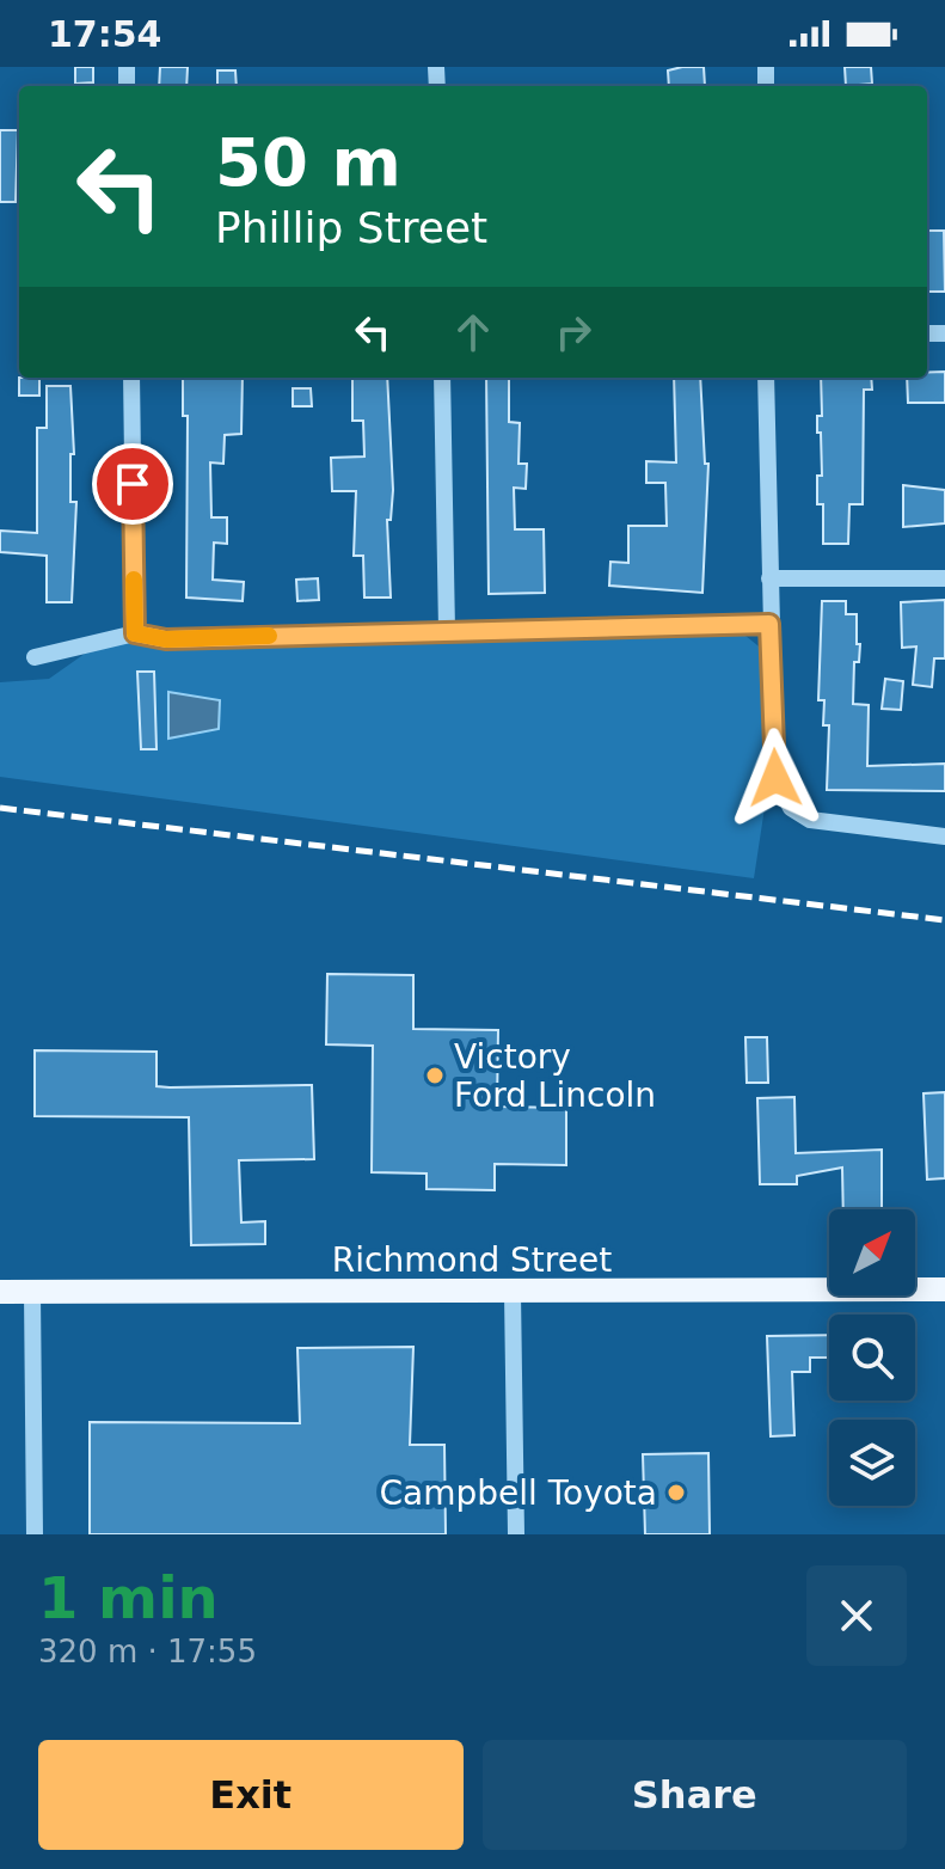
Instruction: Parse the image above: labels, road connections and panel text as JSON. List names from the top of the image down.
{
  "streets": {
    "main road": ["Richmond Street"]
  },
  "places": ["Victory Ford Lincoln", "Campbell Toyota"],
  "north": "top right",
  "page": {
    "status": "17:54",
    "turn": ["50 m", "Phillip Street"],
    "heading": ["1 min", "320 m · 17:55"],
    "buttons": ["Exit", "Share"]
  }
}
